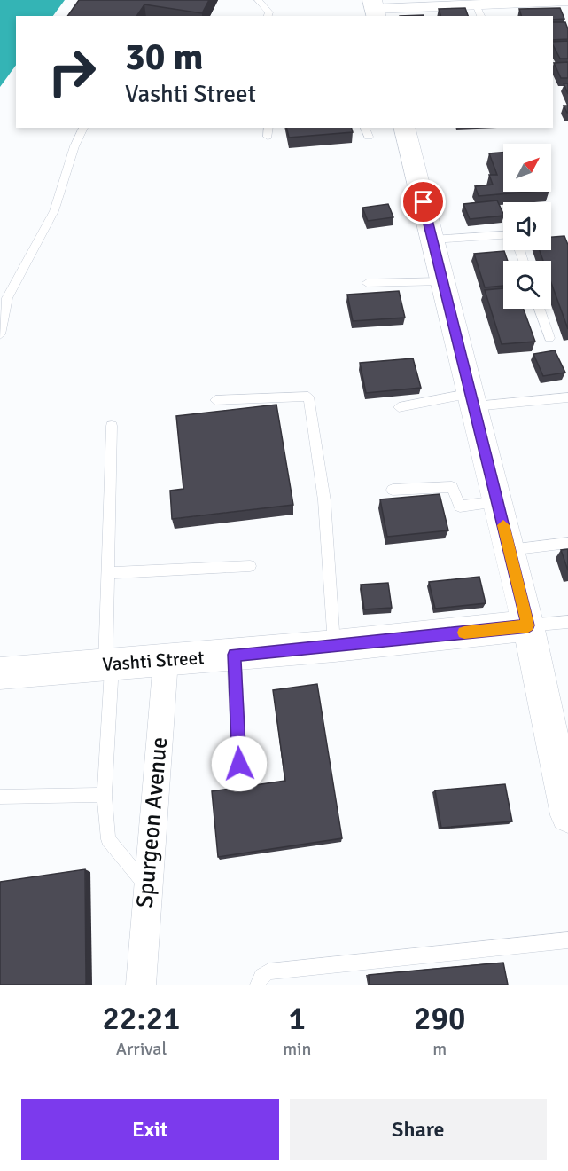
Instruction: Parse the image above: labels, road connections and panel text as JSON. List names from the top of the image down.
{
  "streets": {
    "street": ["Vashti Street", "Spurgeon Avenue"]
  },
  "crossings": [
    ["Vashti Street", "Spurgeon Avenue"]
  ],
  "north": "top right",
  "page": {
    "turn": ["30 m", "Vashti Street"],
    "eta": [
      "22:21",
      "Arrival",
      "1",
      "min",
      "290",
      "m"
    ],
    "buttons": ["Exit", "Share"]
  }
}
